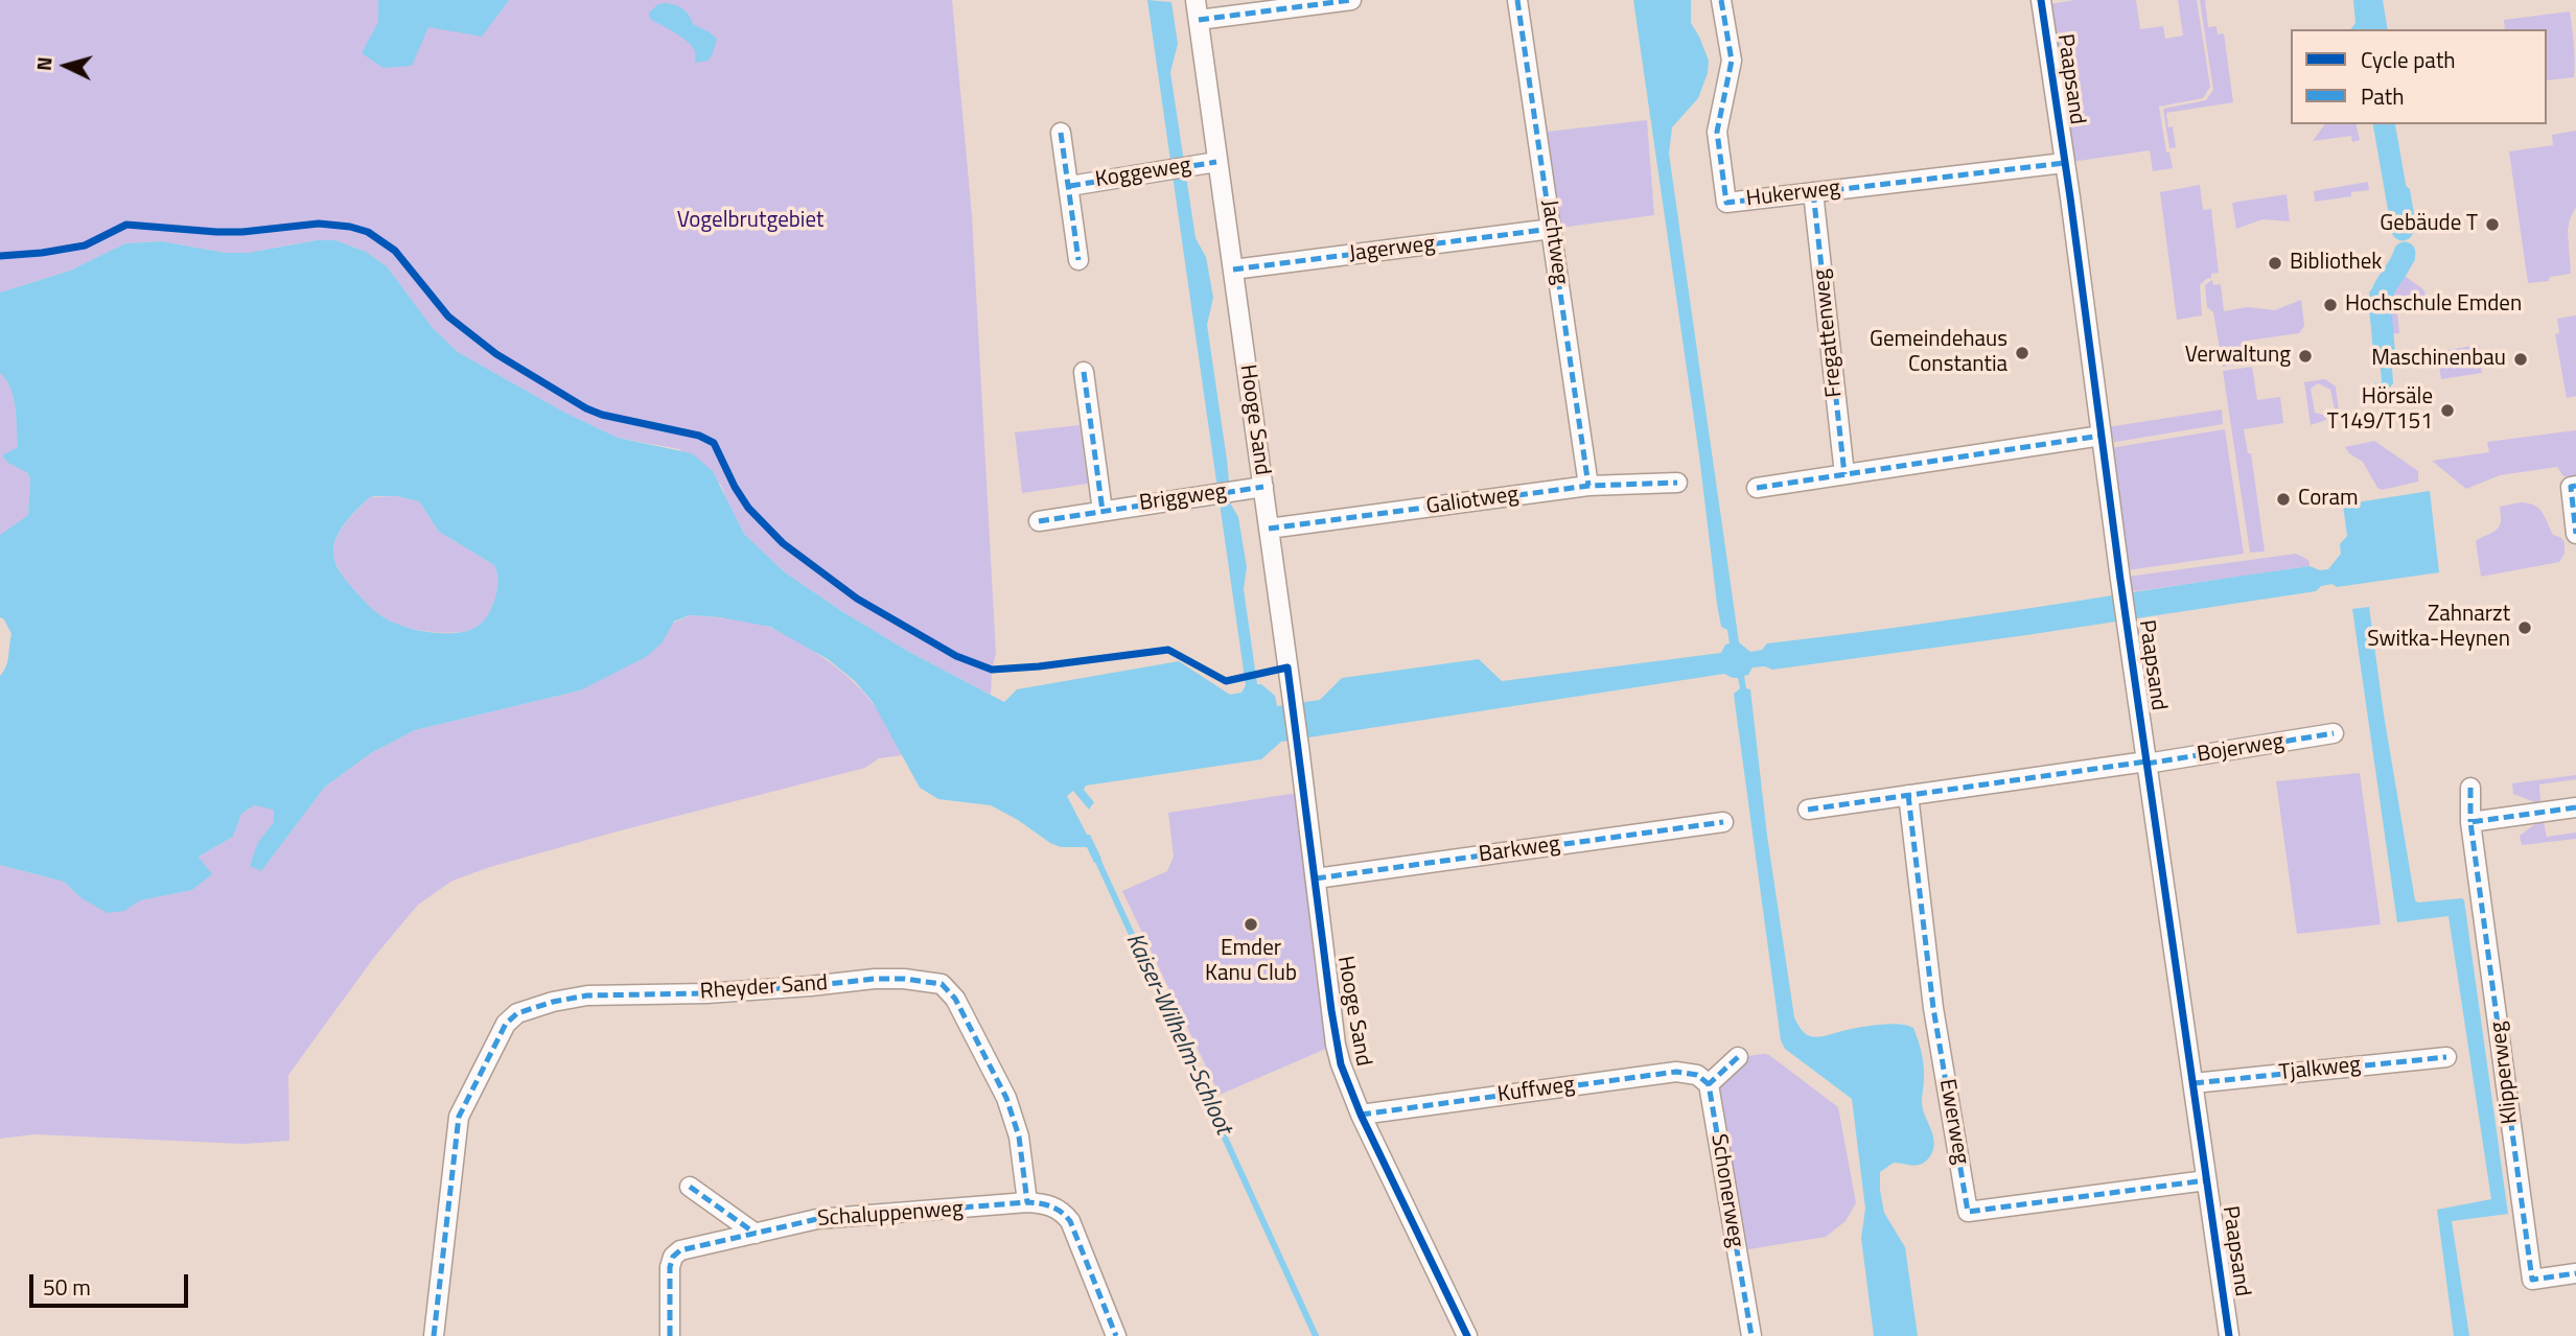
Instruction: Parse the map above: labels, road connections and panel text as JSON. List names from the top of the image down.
{
  "streets": {
    "street": [
      "Paapsand",
      "Koggeweg",
      "Hukerweg",
      "Jachtweg",
      "Jagerweg",
      "Fregattenweg",
      "Hooge Sand",
      "Briggweg",
      "Galiotweg",
      "Bojerweg",
      "Barkweg",
      "Rheyder Sand",
      "Tjalkweg",
      "Klipperweg",
      "Kuffweg",
      "Ewerweg",
      "Schonerweg",
      "Schaluppenweg"
    ]
  },
  "crossings": [
    ["Paapsand", "Hukerweg"],
    ["Paapsand", "Bojerweg"],
    ["Paapsand", "Tjalkweg"],
    ["Paapsand", "Ewerweg"],
    ["Koggeweg", "Hooge Sand"],
    ["Hukerweg", "Fregattenweg"],
    ["Jachtweg", "Jagerweg"],
    ["Jachtweg", "Galiotweg"],
    ["Jagerweg", "Hooge Sand"],
    ["Hooge Sand", "Briggweg"],
    ["Hooge Sand", "Galiotweg"],
    ["Hooge Sand", "Barkweg"],
    ["Hooge Sand", "Kuffweg"],
    ["Rheyder Sand", "Schaluppenweg"],
    ["Kuffweg", "Schonerweg"]
  ],
  "water": ["Kaiser-Wilhelm-Schloot"],
  "parks": ["Vogelbrutgebiet"],
  "places": [
    "Gebäude T",
    "Bibliothek",
    "Hochschule Emden",
    "Gemeindehaus Constantia",
    "Verwaltung",
    "Maschinenbau",
    "Hörsäle T149/T151",
    "Coram",
    "Zahnarzt Switka-Heynen",
    "Emder Kanu Club"
  ],
  "legend": ["Cycle path", "Path"],
  "scale_bar": "50 m",
  "north": "left"
}
